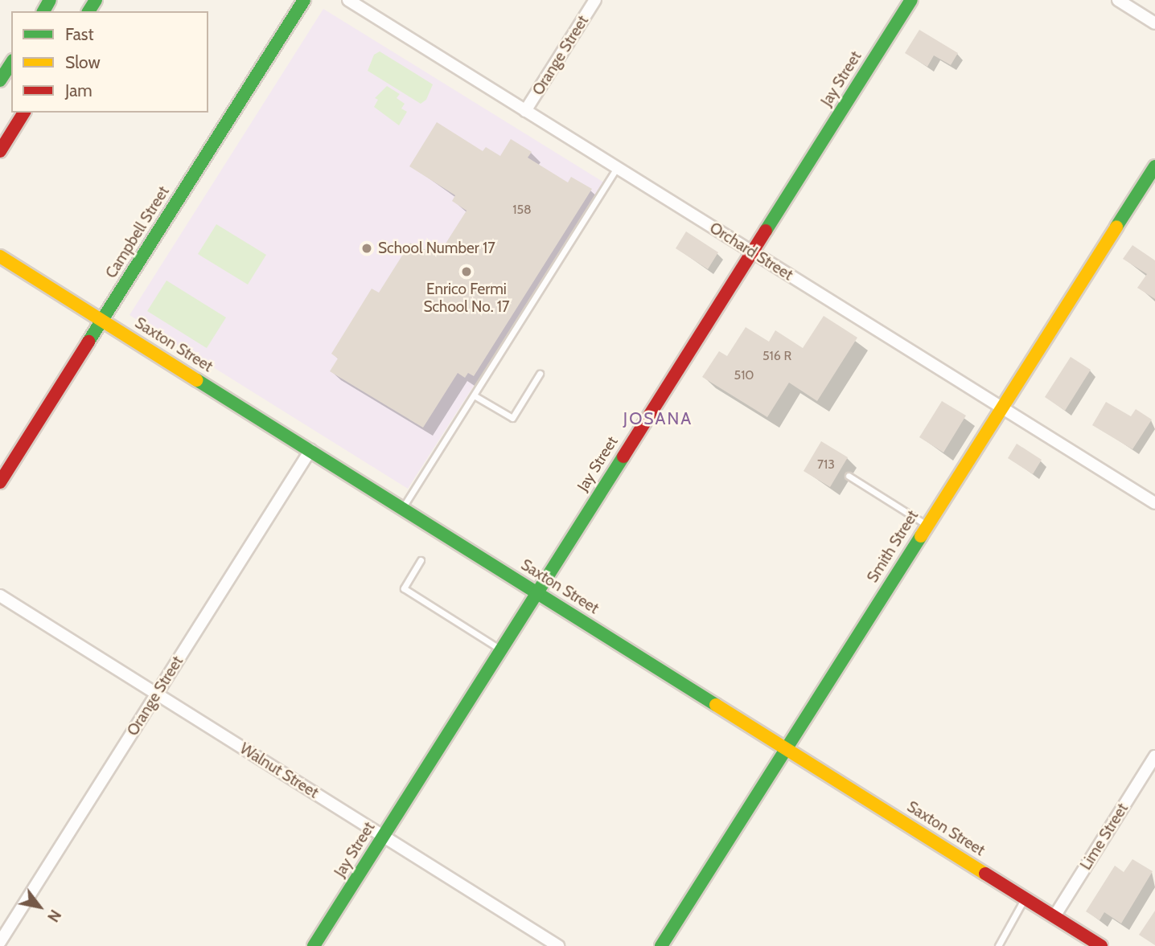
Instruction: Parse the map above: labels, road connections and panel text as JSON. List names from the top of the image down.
{
  "streets": {
    "main road": [
      "Jay Street",
      "Campbell Street",
      "Saxton Street",
      "Smith Street"
    ],
    "street": [
      "Orange Street",
      "Orchard Street",
      "Walnut Street",
      "Lime Street"
    ]
  },
  "crossings": [
    ["Orange Street", "Orchard Street"],
    ["Orange Street", "Saxton Street"],
    ["Orange Street", "Walnut Street"],
    ["Jay Street", "Orchard Street"],
    ["Jay Street", "Saxton Street"],
    ["Jay Street", "Walnut Street"],
    ["Campbell Street", "Saxton Street"],
    ["Orchard Street", "Smith Street"],
    ["Saxton Street", "Smith Street"],
    ["Saxton Street", "Lime Street"]
  ],
  "districts": ["JOSANA"],
  "places": ["School Number 17", "Enrico Fermi School No. 17"],
  "house_numbers": [
    "158",
    "516 R",
    "510",
    "713"
  ],
  "legend": ["Fast", "Slow", "Jam"],
  "north": "bottom right"
}
